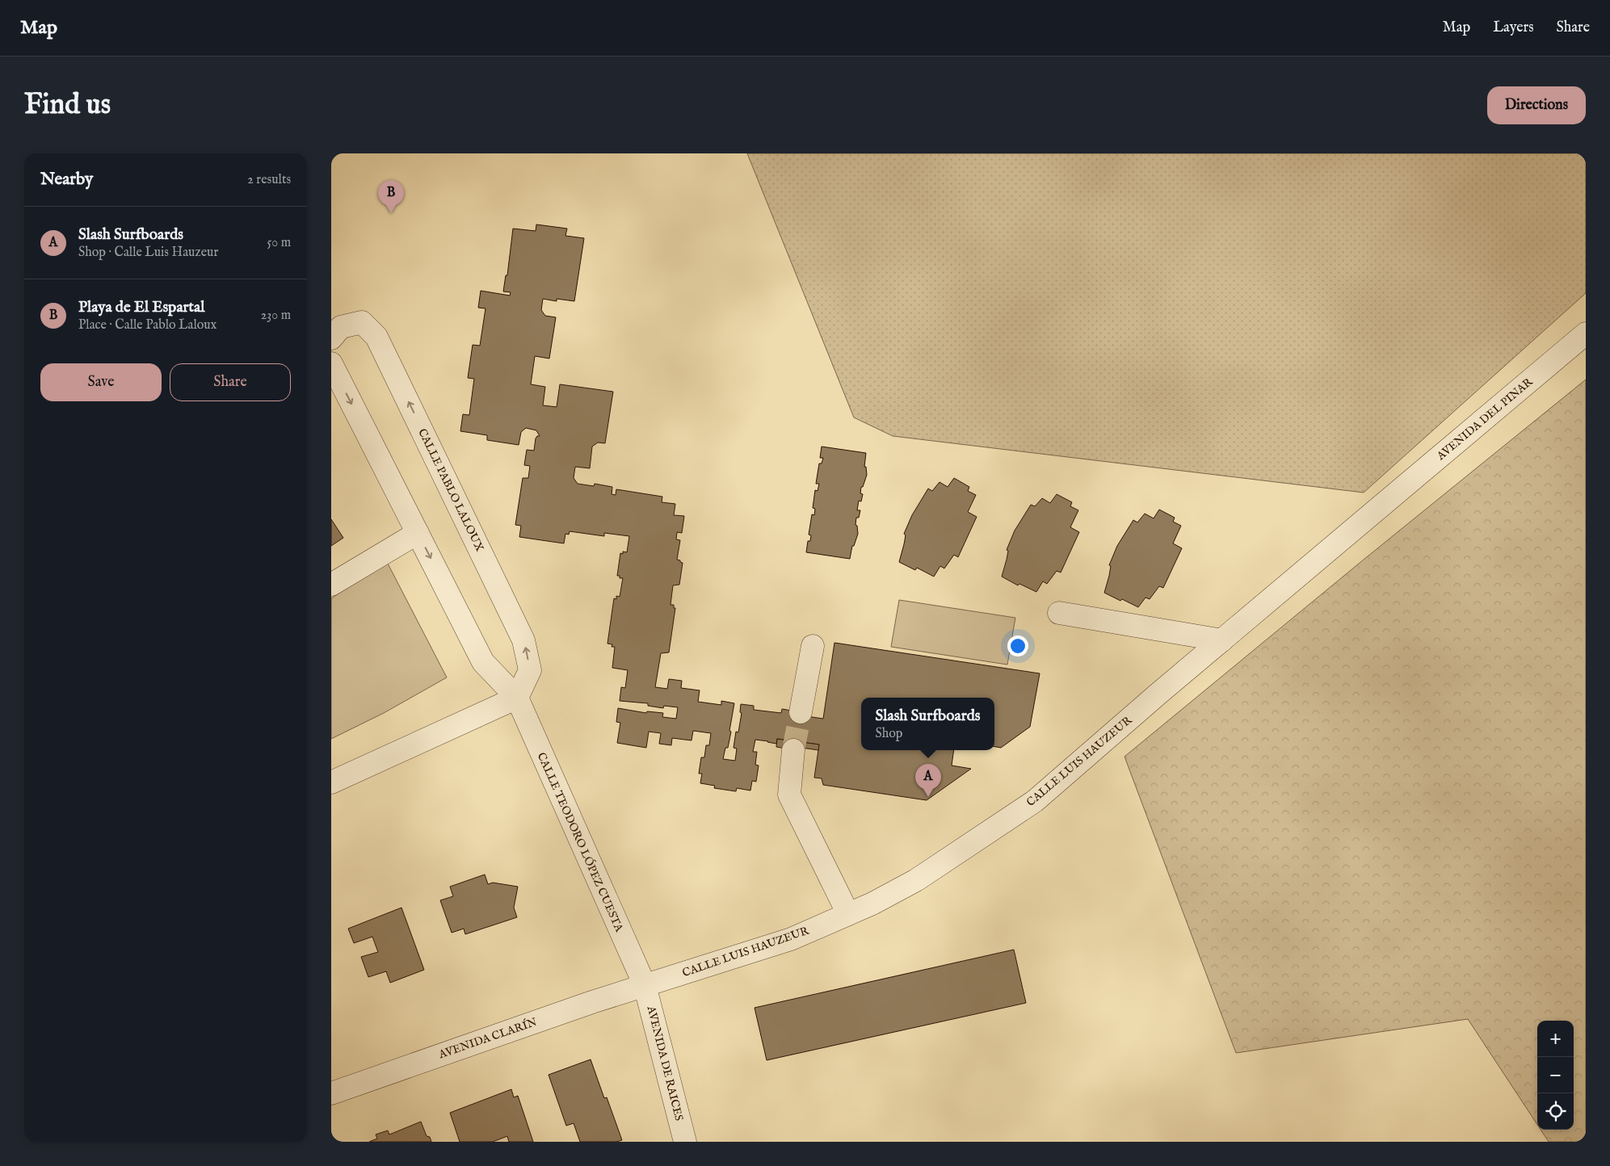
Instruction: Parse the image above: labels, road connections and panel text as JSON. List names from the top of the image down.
{
  "streets": {
    "street": [
      "AVENIDA DEL PINAR",
      "CALLE PABLO LALOUX",
      "CALLE LUIS HAUZEUR",
      "CALLE TEODORO LÓPEZ CUESTA",
      "AVENIDA CLARÍN",
      "AVENIDA DE RAICES"
    ]
  },
  "crossings": [
    ["AVENIDA DEL PINAR", "CALLE LUIS HAUZEUR"],
    ["CALLE PABLO LALOUX", "CALLE TEODORO LÓPEZ CUESTA"],
    ["CALLE LUIS HAUZEUR", "CALLE TEODORO LÓPEZ CUESTA"],
    ["CALLE LUIS HAUZEUR", "AVENIDA CLARÍN"],
    ["CALLE LUIS HAUZEUR", "AVENIDA DE RAICES"],
    ["CALLE TEODORO LÓPEZ CUESTA", "AVENIDA CLARÍN"],
    ["CALLE TEODORO LÓPEZ CUESTA", "AVENIDA DE RAICES"],
    ["AVENIDA CLARÍN", "AVENIDA DE RAICES"]
  ],
  "page": {
    "header": "Map",
    "nav": ["Map", "Layers", "Share"],
    "buttons": [
      "Directions",
      ["Save", "Share"]
    ],
    "title": "Find us",
    "heading": ["Nearby", "2 results"],
    "pins": ["B", "A"],
    "list": [
      {
        "mark": "A",
        "name": "Slash Surfboards",
        "note": "Shop · Calle Luis Hauzeur",
        "value": "50 m"
      },
      {
        "mark": "B",
        "name": "Playa de El Espartal",
        "note": "Place · Calle Pablo Laloux",
        "value": "230 m"
      }
    ],
    "popup": ["Slash Surfboards", "Shop"],
    "map_buttons": ["+", "−"]
  }
}
